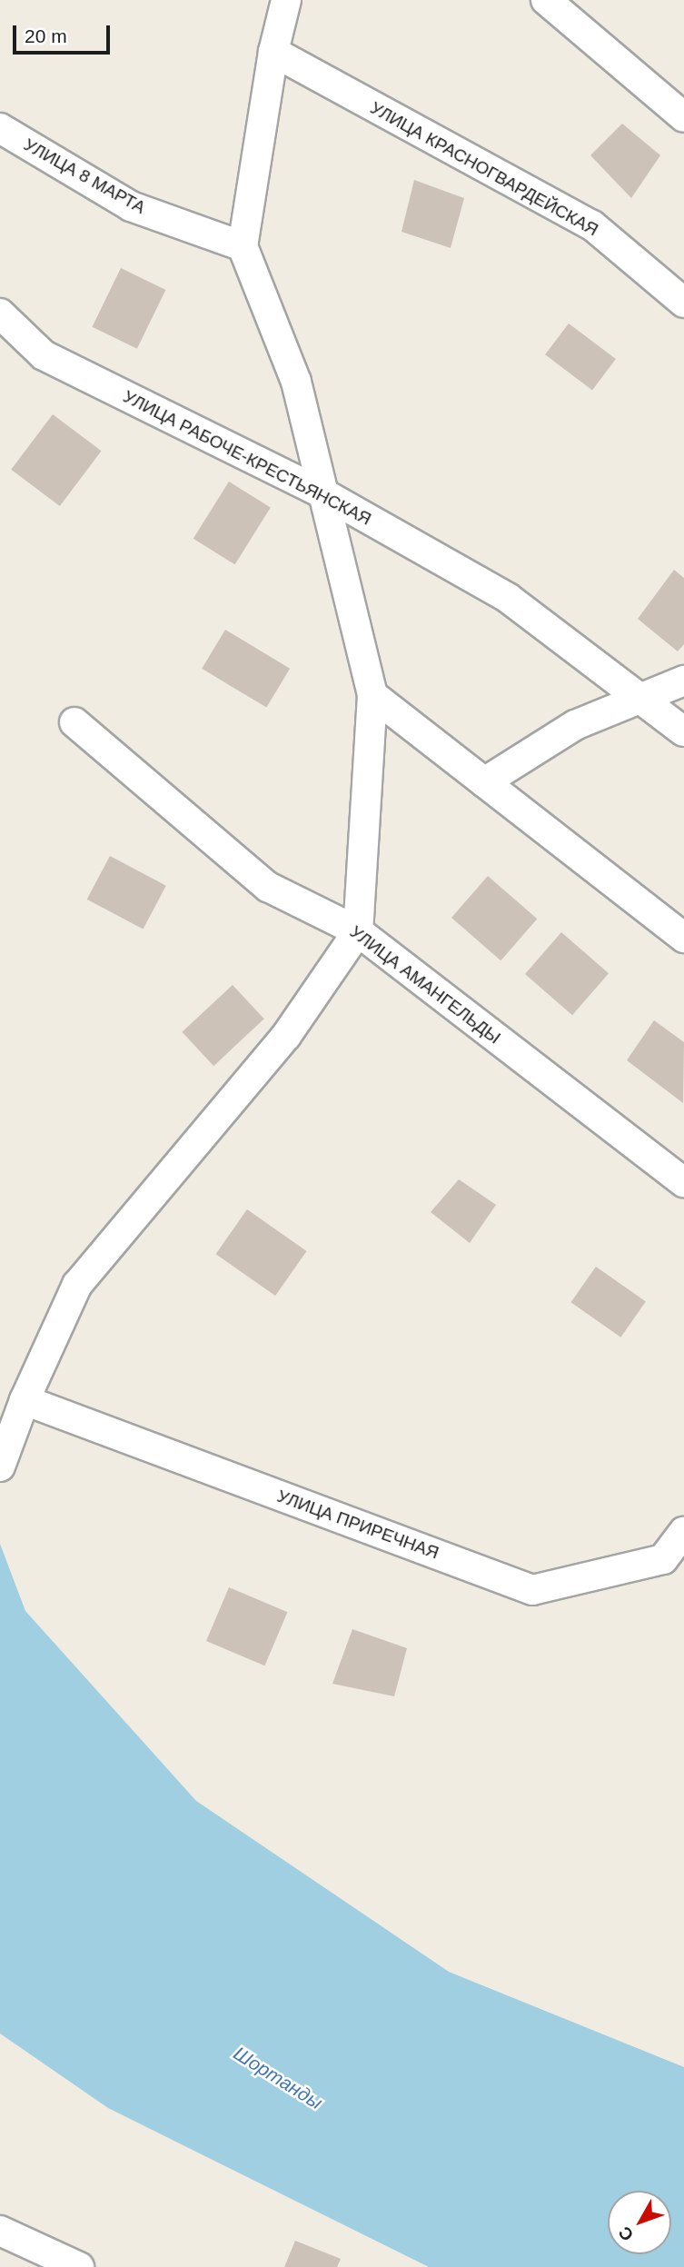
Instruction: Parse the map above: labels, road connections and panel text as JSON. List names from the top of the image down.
{
  "streets": {
    "street": [
      "УЛИЦА КРАСНОГВАРДЕЙСКАЯ",
      "УЛИЦА 8 МАРТА",
      "УЛИЦА РАБОЧЕ-КРЕСТЬЯНСКАЯ",
      "УЛИЦА АМАНГЕЛЬДЫ",
      "УЛИЦА ПРИРЕЧНАЯ"
    ]
  },
  "water": ["Шортанды"],
  "scale_bar": "20 m",
  "north": "bottom left"
}
